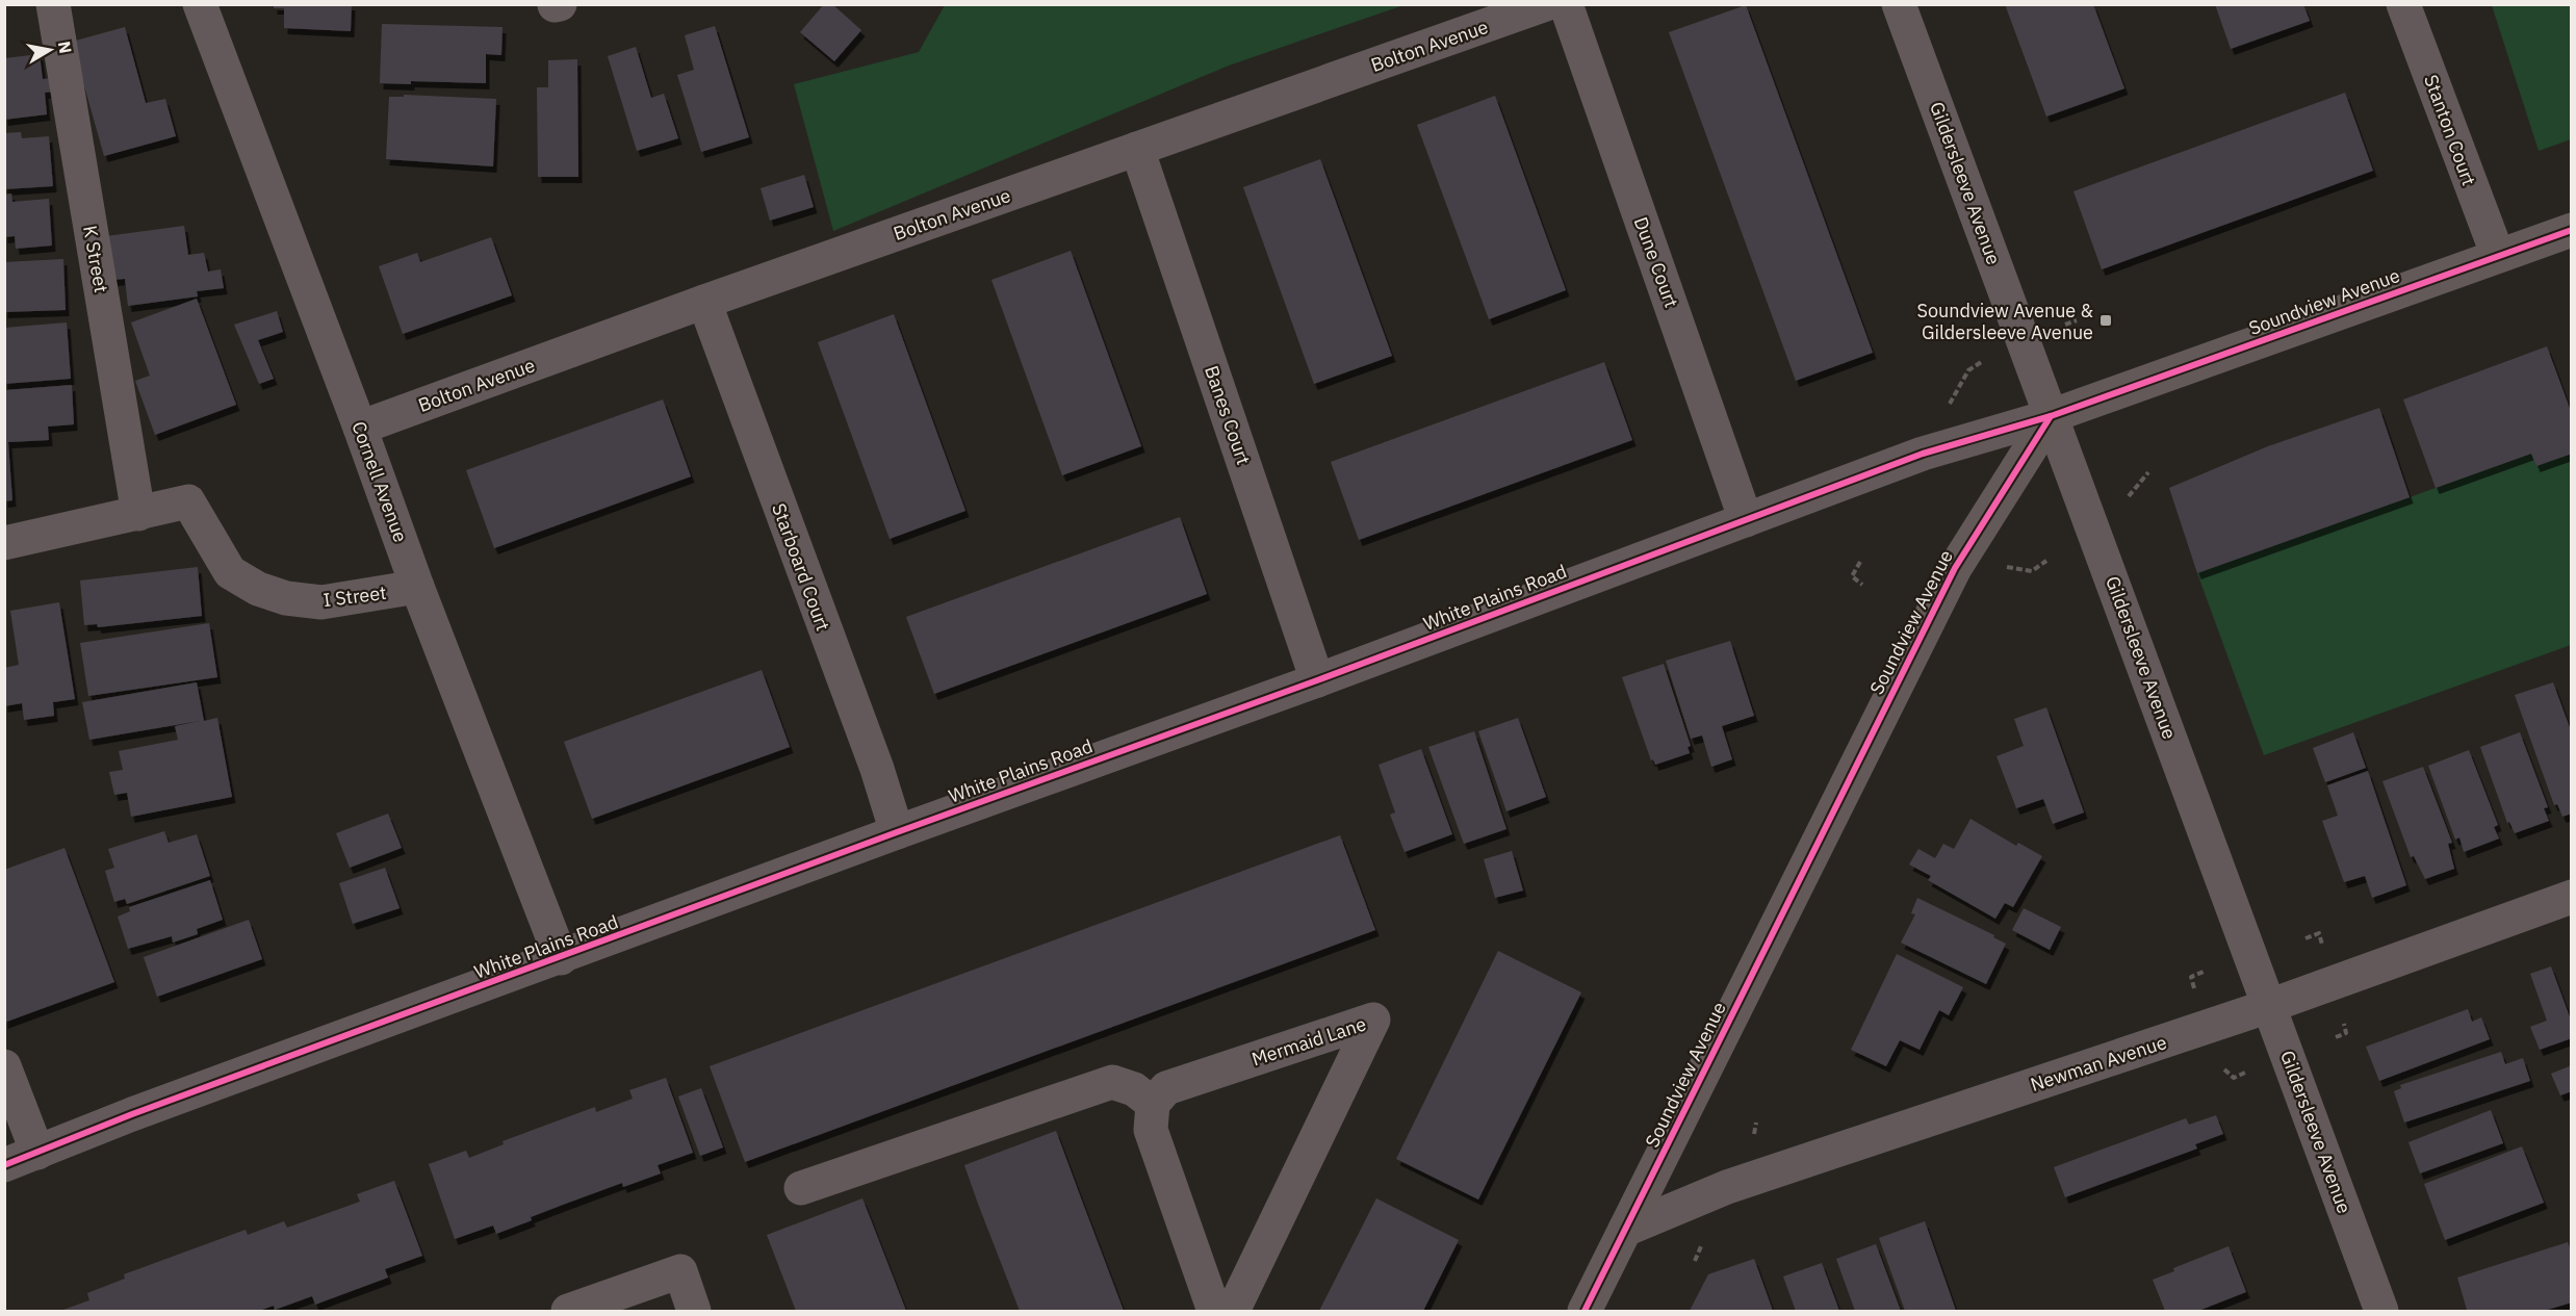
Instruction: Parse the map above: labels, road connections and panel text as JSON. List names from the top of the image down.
{
  "streets": {
    "main road": ["Soundview Avenue"],
    "street": [
      "Bolton Avenue",
      "Stanton Court",
      "Gildersleeve Avenue",
      "K Street",
      "Dune Court",
      "Banes Court",
      "Cornell Avenue",
      "Starboard Court",
      "I Street",
      "White Plains Road",
      "Mermaid Lane",
      "Newman Avenue"
    ]
  },
  "crossings": [
    ["Bolton Avenue", "Banes Court"],
    ["Bolton Avenue", "Cornell Avenue"],
    ["Bolton Avenue", "Starboard Court"],
    ["Stanton Court", "Soundview Avenue"],
    ["Gildersleeve Avenue", "Soundview Avenue"],
    ["Gildersleeve Avenue", "White Plains Road"],
    ["Gildersleeve Avenue", "Newman Avenue"],
    ["K Street", "I Street"],
    ["Dune Court", "White Plains Road"],
    ["Soundview Avenue", "White Plains Road"],
    ["Soundview Avenue", "Newman Avenue"],
    ["Banes Court", "White Plains Road"],
    ["Cornell Avenue", "I Street"],
    ["Cornell Avenue", "White Plains Road"],
    ["Starboard Court", "White Plains Road"]
  ],
  "places": {
    "transit": ["Soundview Avenue & Gildersleeve Avenue"]
  },
  "north": "right"
}
